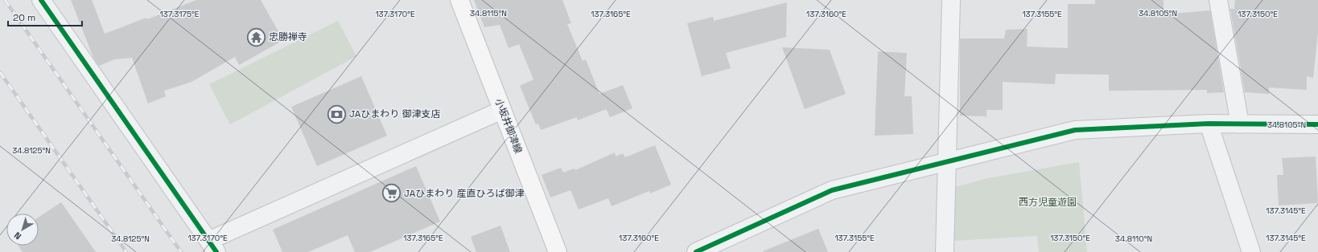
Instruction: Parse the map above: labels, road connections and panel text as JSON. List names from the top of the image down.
{
  "streets": {
    "main road": ["小坂井御津線"]
  },
  "parks": ["西方児童遊園"],
  "places": {
    "temple": ["忠勝禅寺"],
    "bank": ["JAひまわり 御津支店"],
    "supermarket": ["JAひまわり 産直ひろば御津"]
  },
  "scale_bar": "20 m",
  "north": "bottom left",
  "coordinates": [
    "34.8115°N",
    "34.8105°N",
    "137.3160°E",
    "137.3175°E",
    "137.3170°E",
    "137.3165°E",
    "137.3155°E",
    "137.3150°E",
    "34.8125°N",
    "137.3145°E",
    "34.8110°N"
  ]
}
